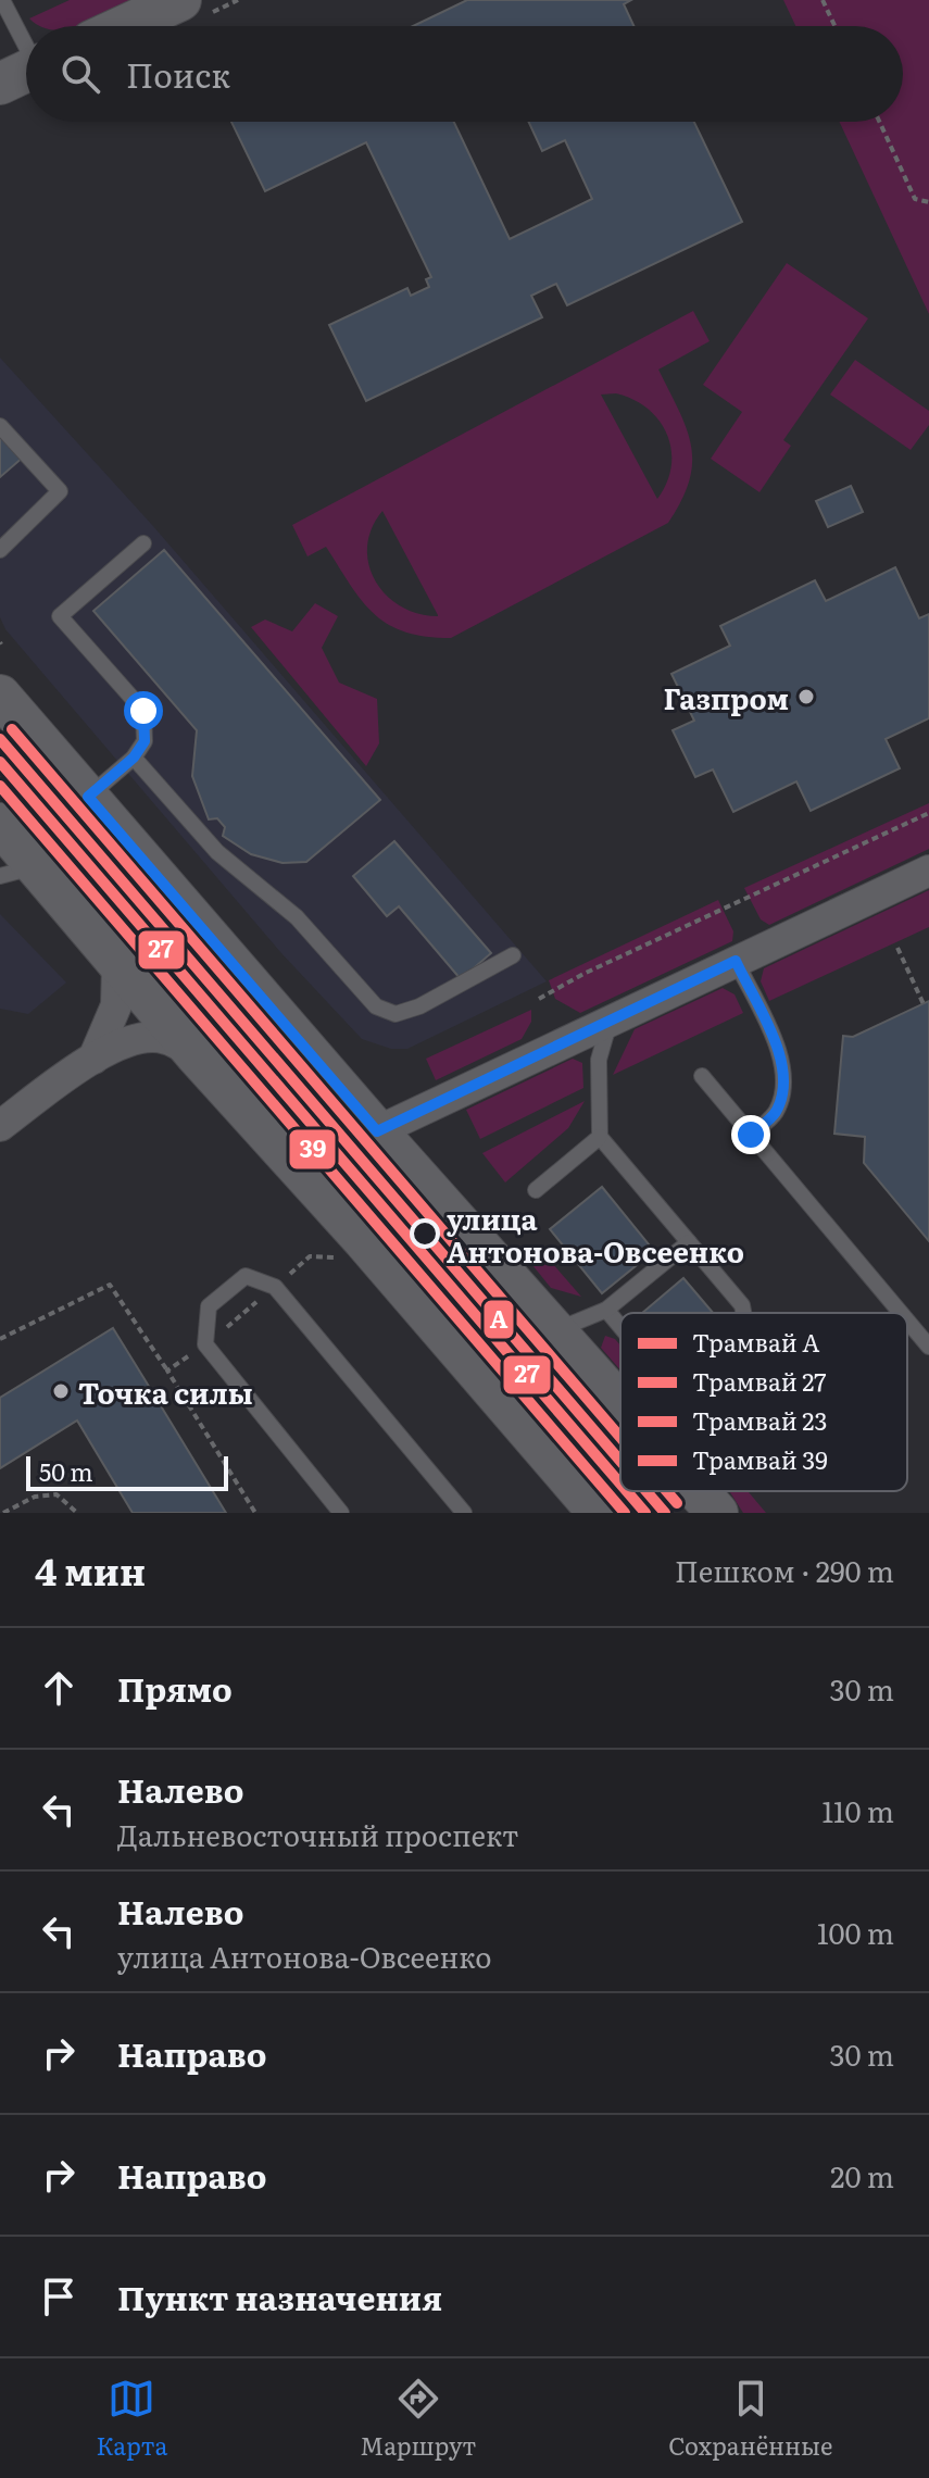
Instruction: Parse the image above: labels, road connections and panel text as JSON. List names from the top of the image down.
{
  "places": ["Газпром", "улица Антонова-Овсеенко", "Точка силы"],
  "lines": [
    "tram line 23",
    "tram line А",
    "tram line 27",
    "tram line 39"
  ],
  "legend": [
    "Трамвай А",
    "Трамвай 27",
    "Трамвай 23",
    "Трамвай 39"
  ],
  "scale_bar": "50 m",
  "page": {
    "search": "Поиск",
    "scale": "50 m",
    "heading": ["4 мин", "Пешком · 290 m"],
    "list": [
      ["Прямо", "30 m"],
      ["Налево", "Дальневосточный проспект", "110 m"],
      ["Налево", "улица Антонова-Овсеенко", "100 m"],
      ["Направо", "30 m"],
      ["Направо", "20 m"],
      "Пункт назначения"
    ],
    "nav": ["Карта", "Маршрут", "Сохранённые"]
  }
}
